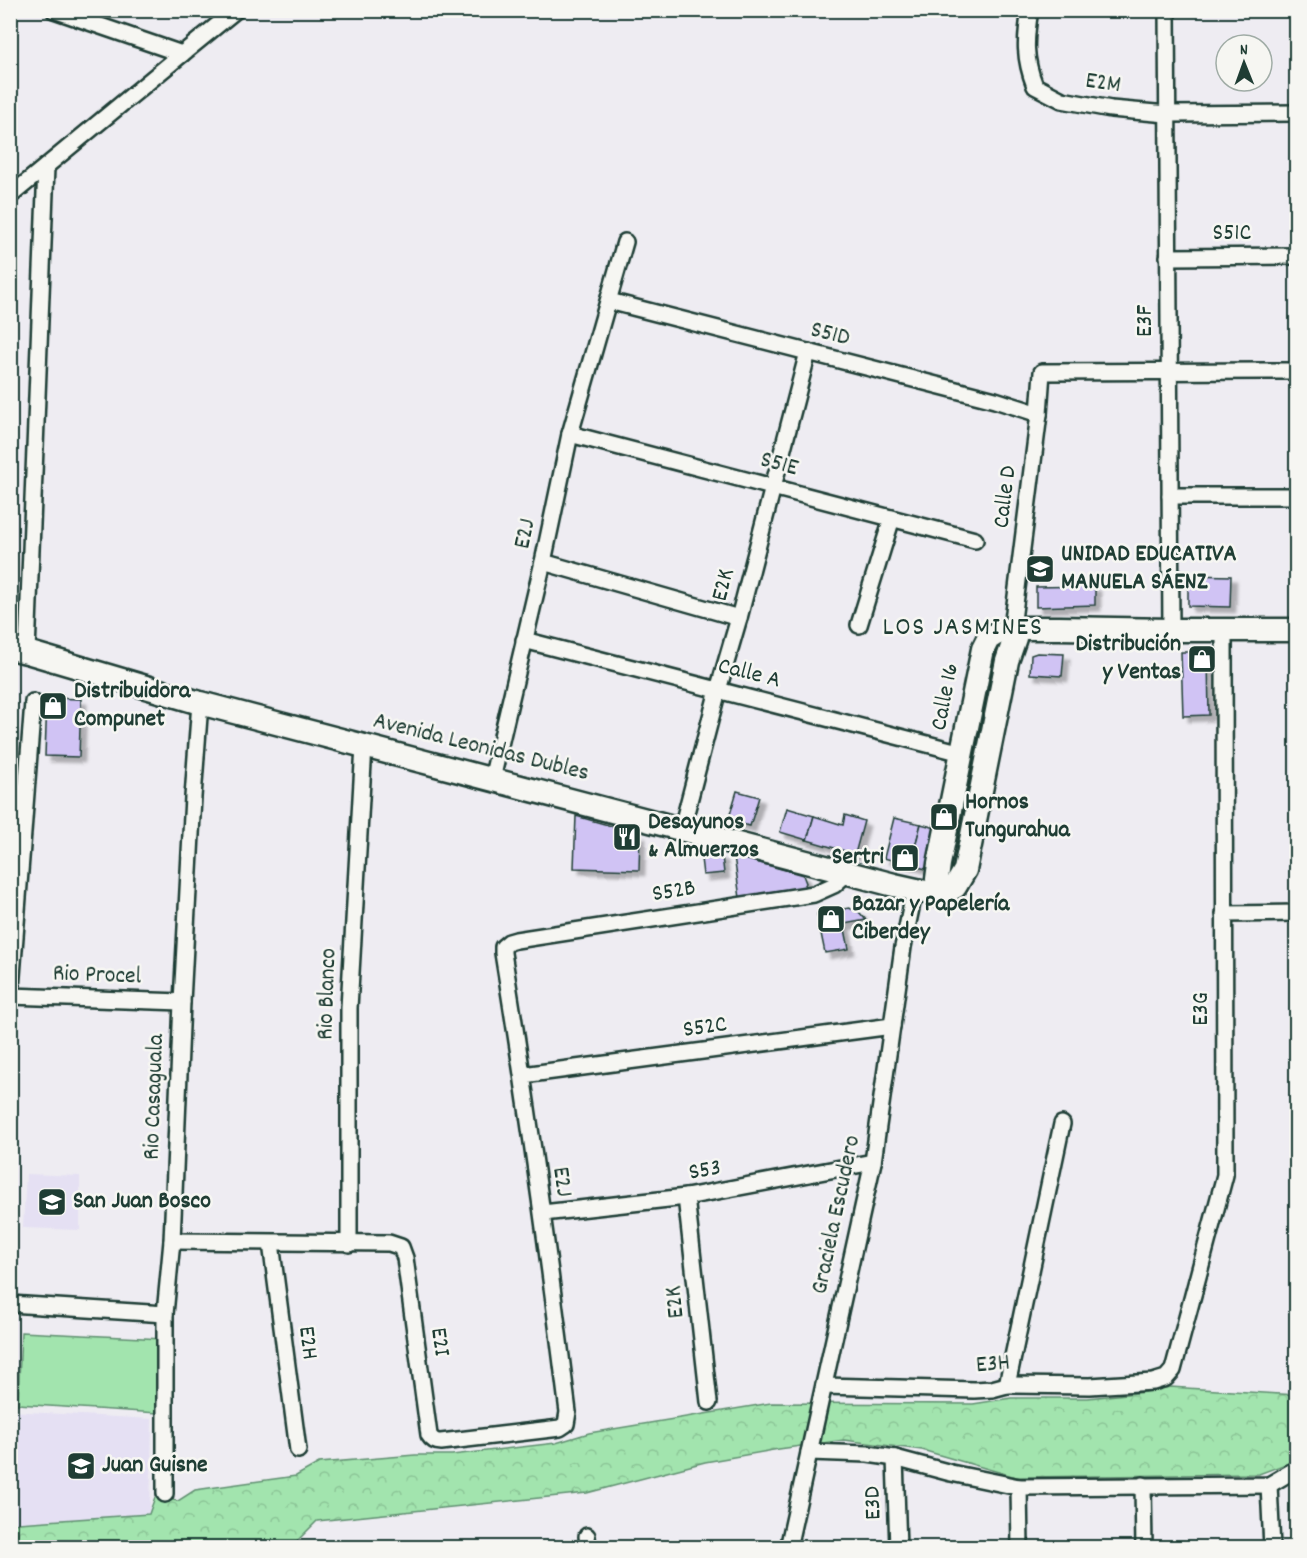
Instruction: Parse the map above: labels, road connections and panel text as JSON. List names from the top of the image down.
{
  "streets": {
    "main road": ["Calle 16", "Avenida Leonidas Dubles"],
    "street": [
      "E2M",
      "S51C",
      "E3F",
      "S51D",
      "S51E",
      "Calle D",
      "E2J",
      "E2K",
      "Calle A",
      "S52B",
      "Rio Procel",
      "Rio Blanco",
      "E3G",
      "S52C",
      "Rio Casaguala",
      "S53",
      "Graciela Escudero",
      "E2I",
      "E2H",
      "E3H",
      "E3D"
    ]
  },
  "crossings": [
    ["E2M", "E3F"],
    ["S51C", "E3F"],
    ["E3F", "Calle D"],
    ["S51D", "Calle D"],
    ["S51D", "E2J"],
    ["S51D", "E2K"],
    ["S51E", "E2J"],
    ["S51E", "E2K"],
    ["Calle D", "Calle 16"],
    ["E2J", "Calle A"],
    ["E2J", "Avenida Leonidas Dubles"],
    ["E2J", "S52B"],
    ["E2J", "S52C"],
    ["E2J", "S53"],
    ["E2J", "E2I"],
    ["E2K", "Calle A"],
    ["E2K", "Avenida Leonidas Dubles"],
    ["E2K", "S53"],
    ["Calle A", "Calle 16"],
    ["Calle 16", "Avenida Leonidas Dubles"],
    ["Avenida Leonidas Dubles", "S52B"],
    ["Avenida Leonidas Dubles", "Rio Blanco"],
    ["Avenida Leonidas Dubles", "Rio Casaguala"],
    ["Avenida Leonidas Dubles", "Graciela Escudero"],
    ["Rio Procel", "Rio Casaguala"],
    ["Rio Blanco", "E2I"],
    ["E3G", "E3H"],
    ["S52C", "Graciela Escudero"],
    ["S53", "Graciela Escudero"],
    ["Graciela Escudero", "E3H"]
  ],
  "districts": ["LOS JASMINES"],
  "places": {
    "school or university": ["UNIDAD EDUCATIVA MANUELA SÁENZ", "San Juan Bosco", "Juan Guisne"],
    "shop": [
      "Distribución y Ventas",
      "Distribuidora Compunet",
      "Hornos Tungurahua",
      "Sertri",
      "Bazar y Papelería Ciberdey"
    ],
    "restaurant": ["Desayunos & Almuerzos"]
  },
  "north": "top"
}
